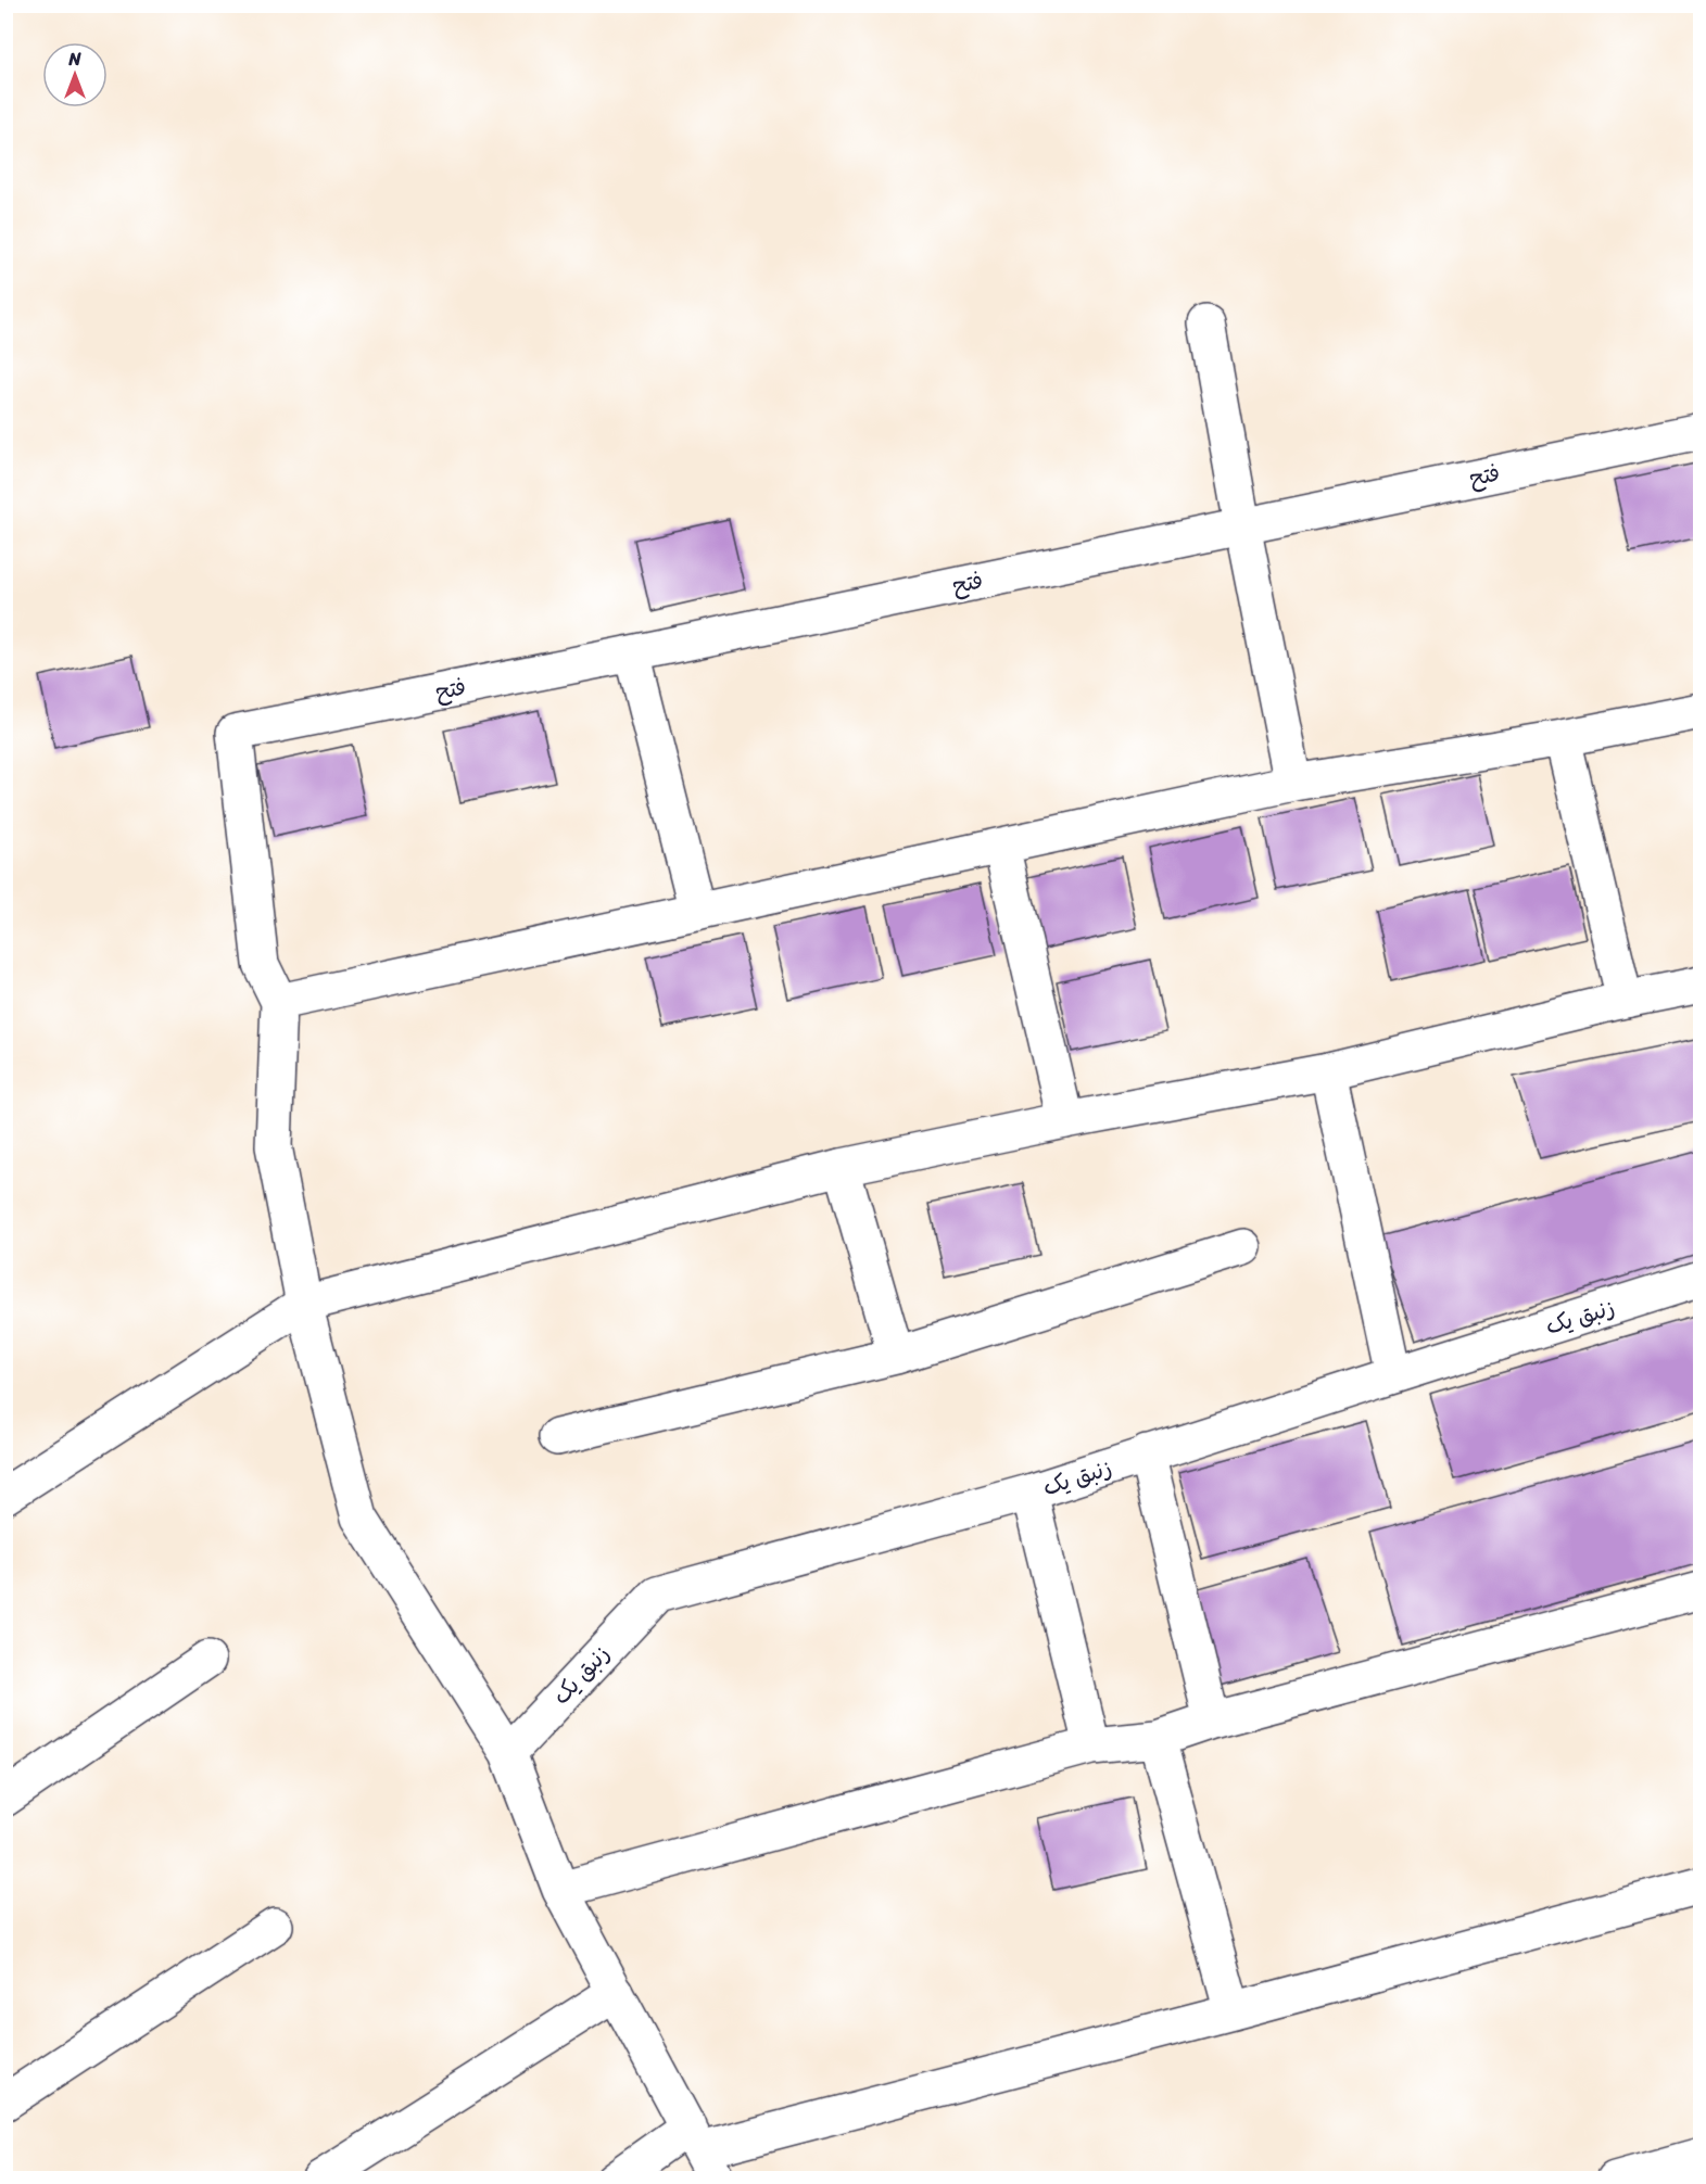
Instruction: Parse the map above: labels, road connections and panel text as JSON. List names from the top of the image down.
{
  "streets": {
    "street": ["فتح", "زنبق یک"]
  },
  "north": "top"
}
